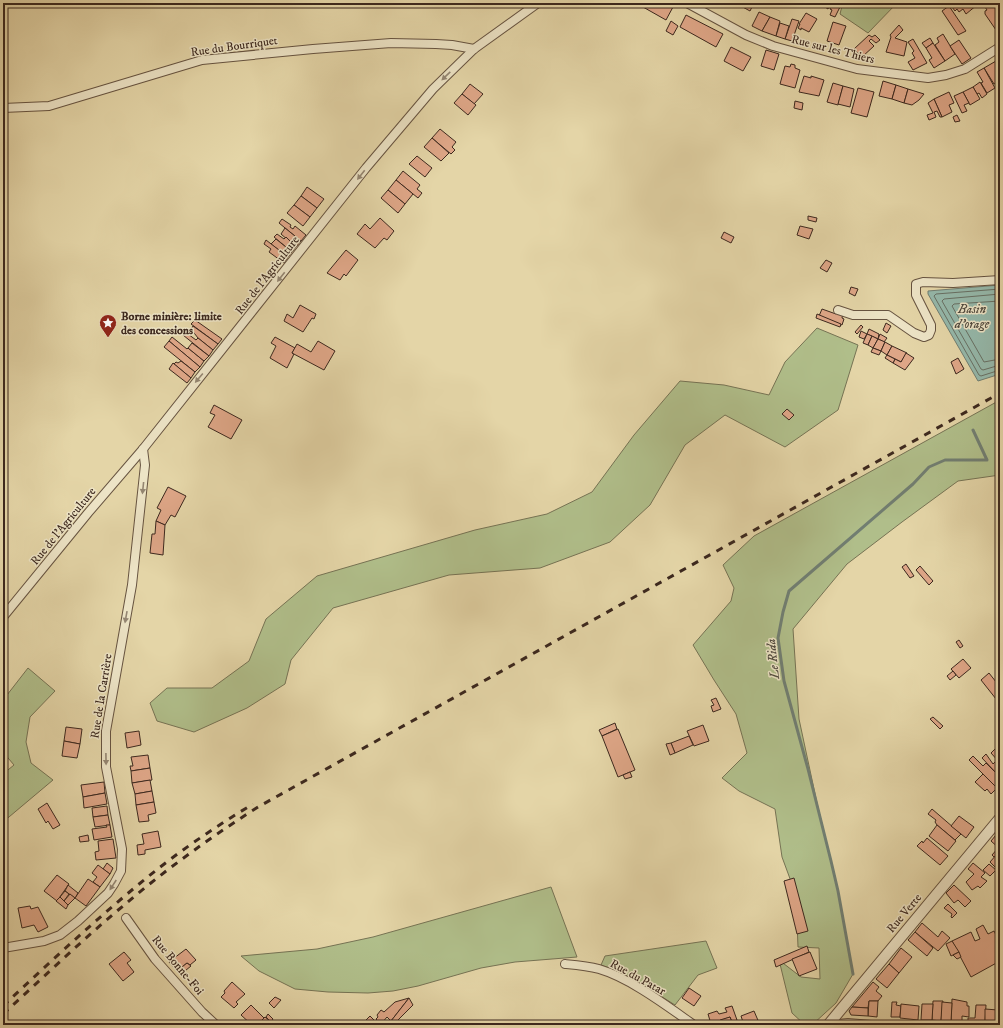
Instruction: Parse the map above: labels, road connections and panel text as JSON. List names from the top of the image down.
{
  "streets": {
    "street": [
      "Rue du Bourriquet",
      "Rue sur les Thiers",
      "Rue de l'Agriculture",
      "Rue de la Carrière",
      "Rue Verte",
      "Rue Bonne-Foi",
      "Rue du Patar"
    ]
  },
  "crossings": [
    ["Rue du Bourriquet", "Rue de l'Agriculture"],
    ["Rue de l'Agriculture", "Rue de la Carrière"]
  ],
  "one_way": ["Rue de l'Agriculture", "Rue de la Carrière"],
  "water": ["Basin d'orage", "Le Rida"],
  "places": {
    "place": ["Borne minière: limite des concessions"]
  }
}
